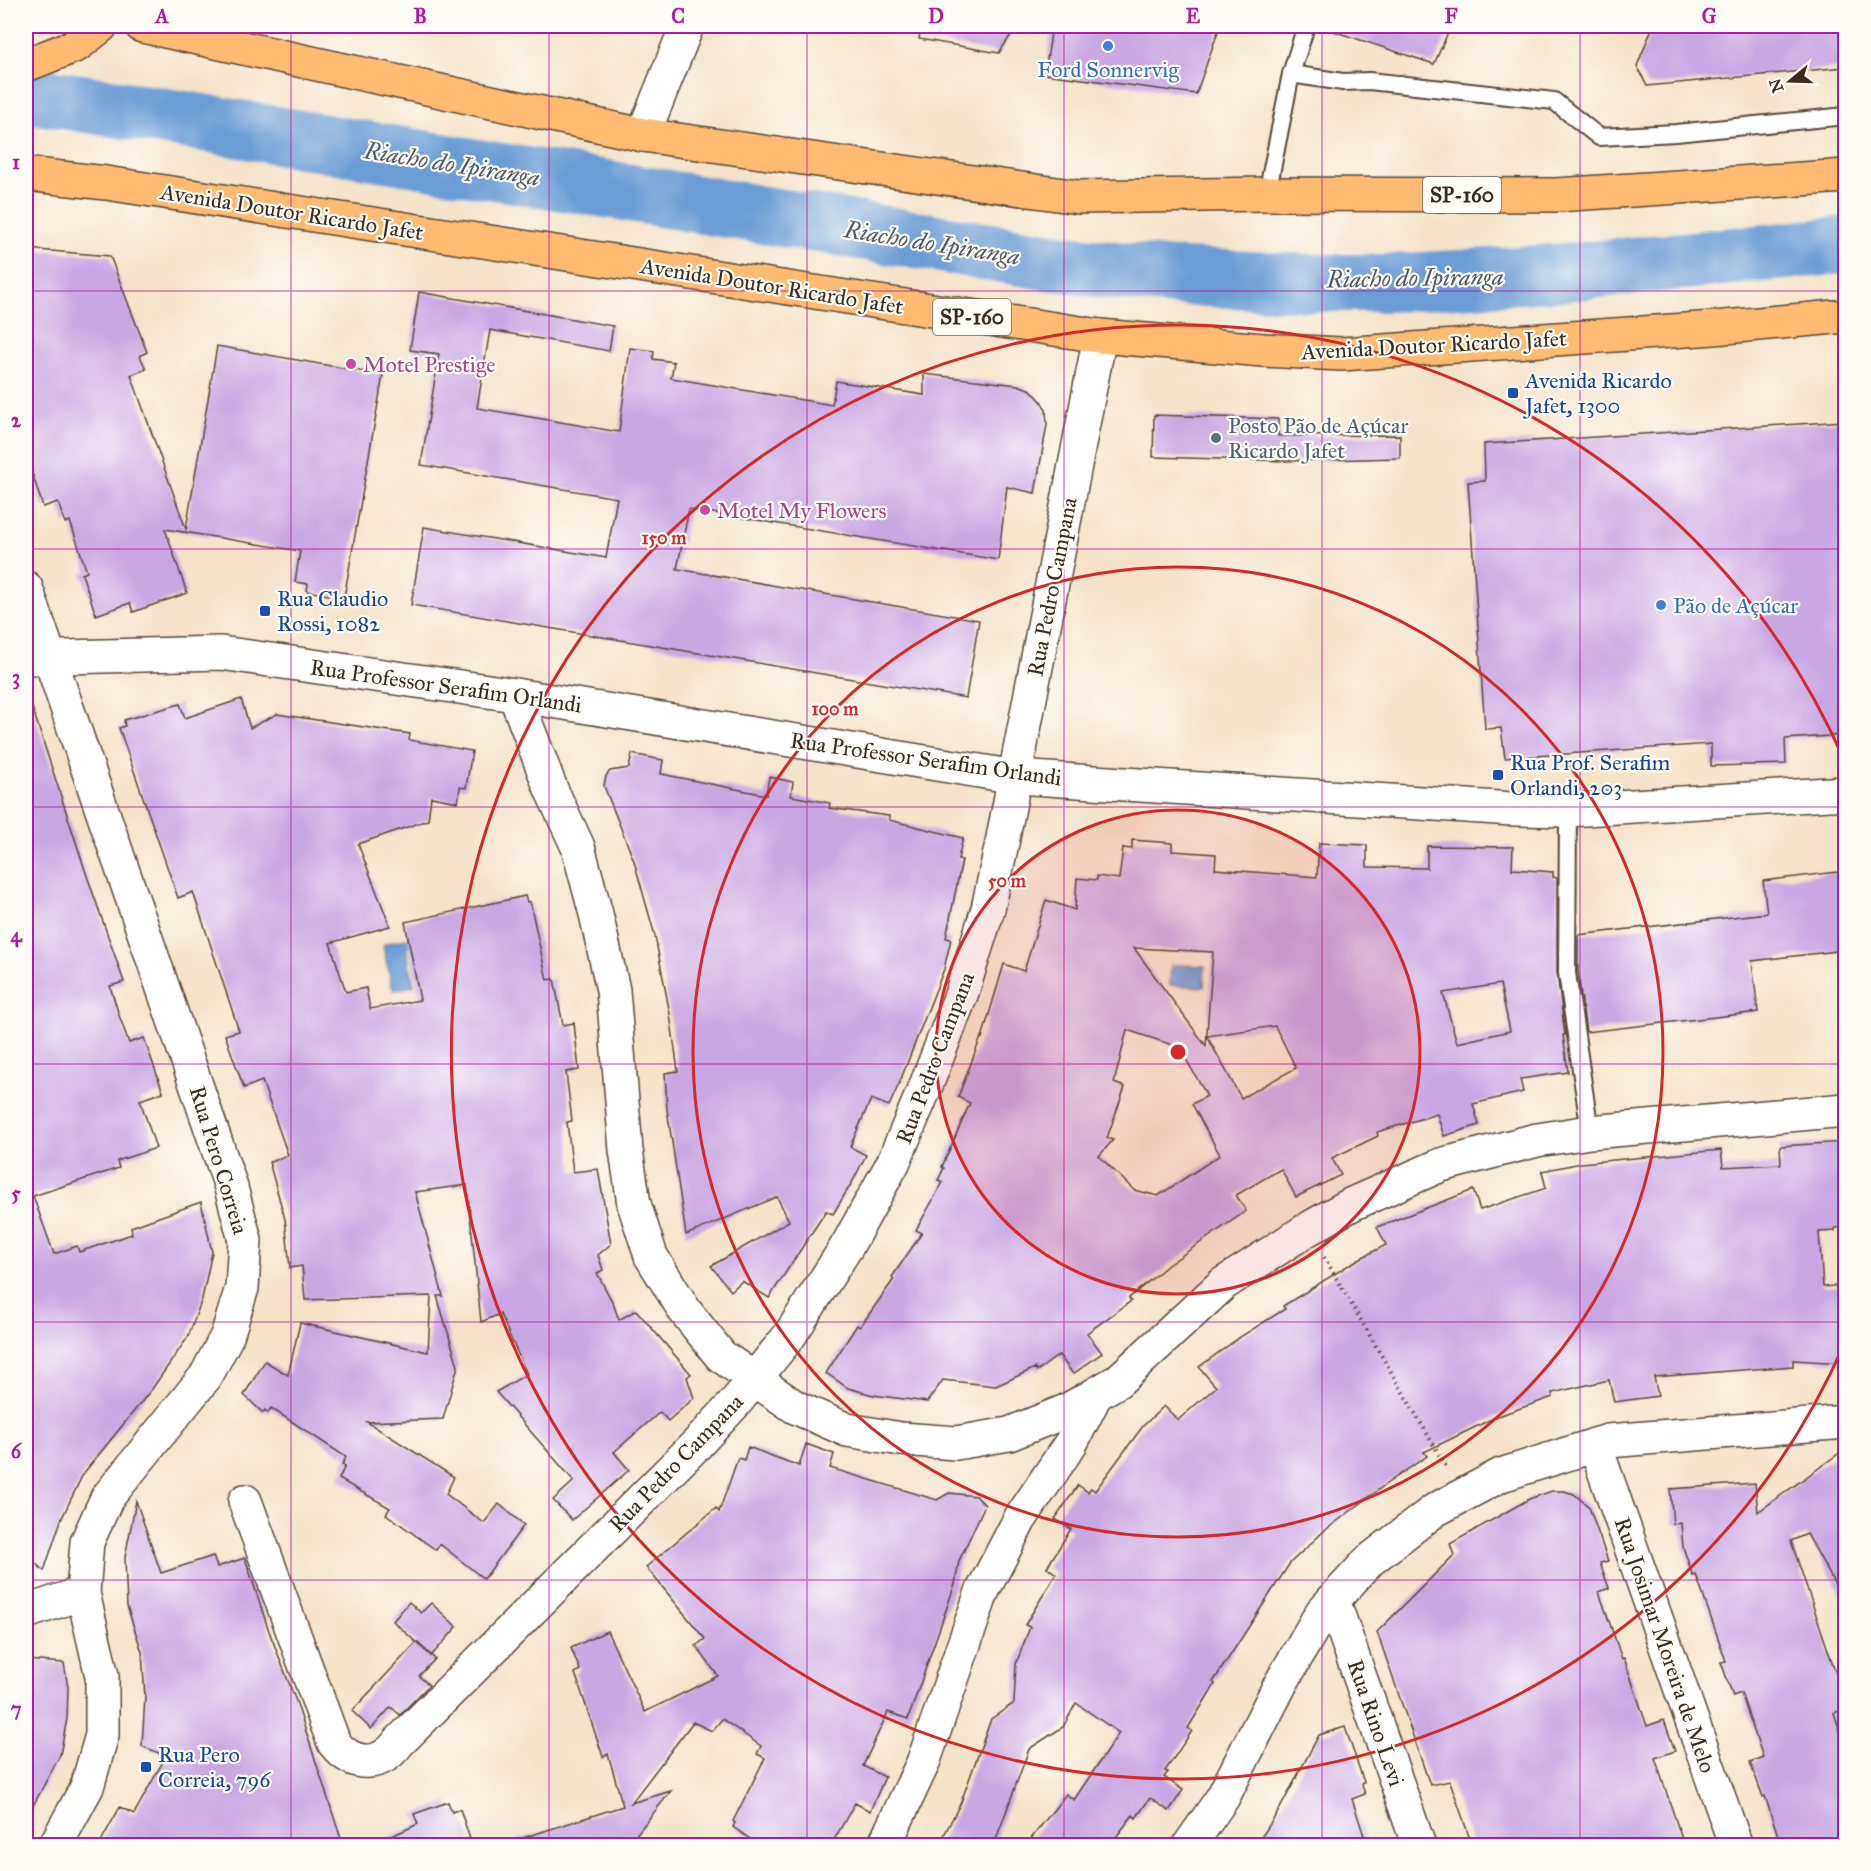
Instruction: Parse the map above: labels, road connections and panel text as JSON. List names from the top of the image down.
{
  "streets": {
    "main road": ["SP-160", "Avenida Doutor Ricardo Jafet"],
    "street": [
      "Rua Pedro Campana",
      "Rua Professor Serafim Orlandi",
      "Rua Pero Correia",
      "Rua Josimar Moreira de Melo",
      "Rua Rino Levi"
    ]
  },
  "crossings": [
    ["Avenida Doutor Ricardo Jafet", "Rua Pedro Campana"],
    ["Rua Pedro Campana", "Rua Professor Serafim Orlandi"],
    ["Rua Professor Serafim Orlandi", "Rua Pero Correia"]
  ],
  "water": ["Riacho do Ipiranga"],
  "places": {
    "other": [
      "Ford Sonnervig",
      "Motel Prestige",
      "Posto Pão de Açúcar Ricardo Jafet",
      "Motel My Flowers",
      "Pão de Açúcar"
    ],
    "transit": [
      "Avenida Ricardo Jafet, 1300",
      "Rua Claudio Rossi, 1082",
      "Rua Prof. Serafim Orlandi, 203",
      "Rua Pero Correia, 796"
    ]
  },
  "north": "left",
  "grid": {
    "columns": [
      "A",
      "B",
      "C",
      "D",
      "E",
      "F",
      "G"
    ],
    "rows": [
      "1",
      "2",
      "3",
      "4",
      "5",
      "6",
      "7"
    ]
  },
  "rings": ["150 m", "100 m", "50 m"]
}
